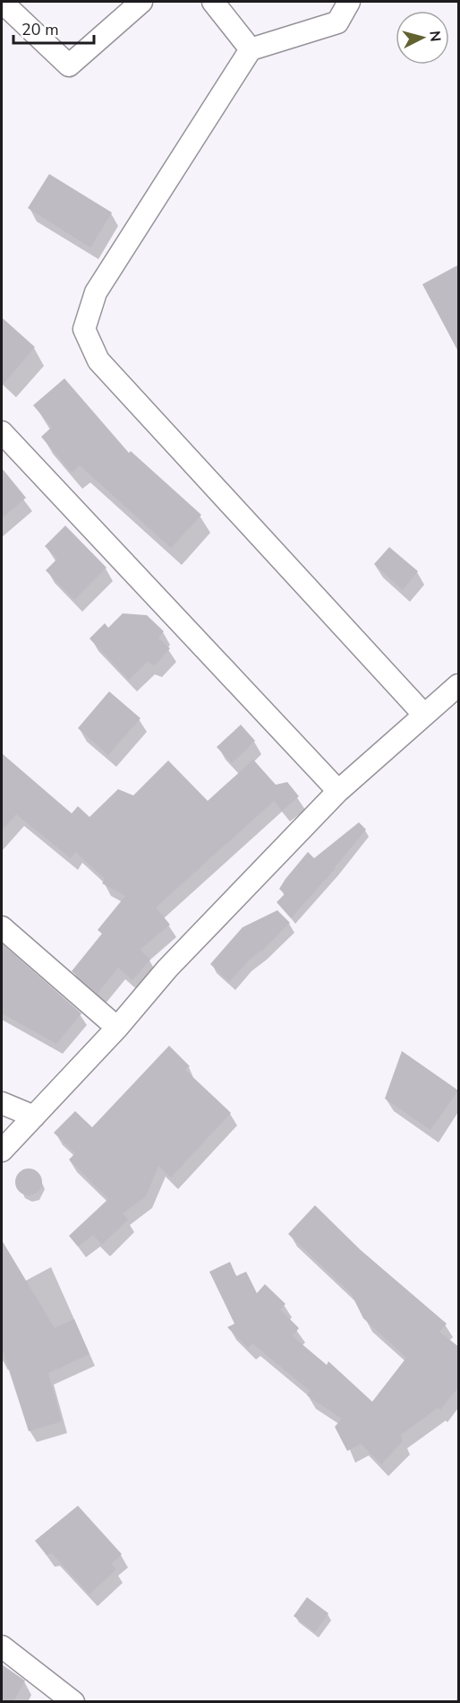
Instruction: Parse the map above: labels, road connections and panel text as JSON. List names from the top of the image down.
{
  "scale_bar": "20 m",
  "north": "right"
}
